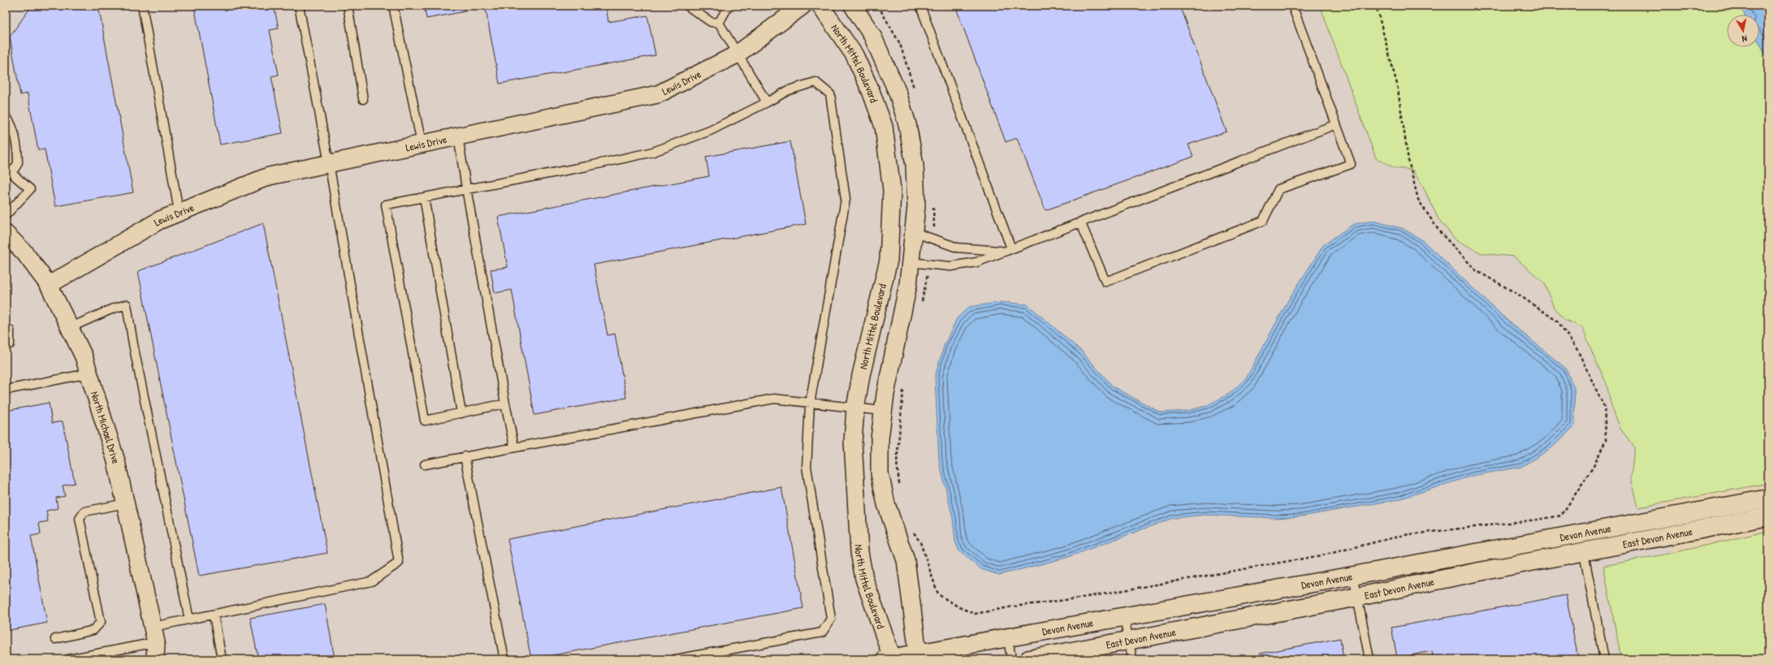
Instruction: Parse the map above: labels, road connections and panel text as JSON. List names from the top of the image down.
{
  "streets": {
    "main road": ["Devon Avenue", "East Devon Avenue"],
    "street": ["North Mittel Boulevard", "Lewis Drive", "North Michael Drive"]
  },
  "crossings": [
    ["North Mittel Boulevard", "Devon Avenue"],
    ["Lewis Drive", "North Michael Drive"]
  ],
  "north": "bottom"
}
